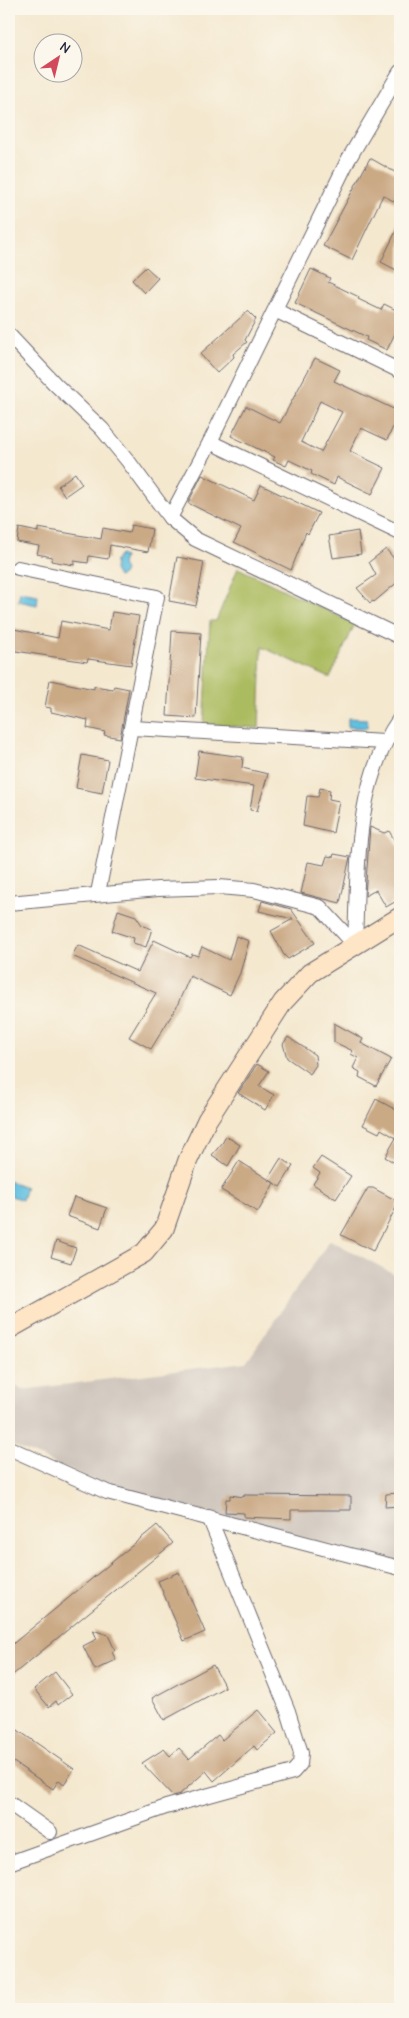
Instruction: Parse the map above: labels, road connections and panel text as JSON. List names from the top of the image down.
{
  "north": "top right"
}
